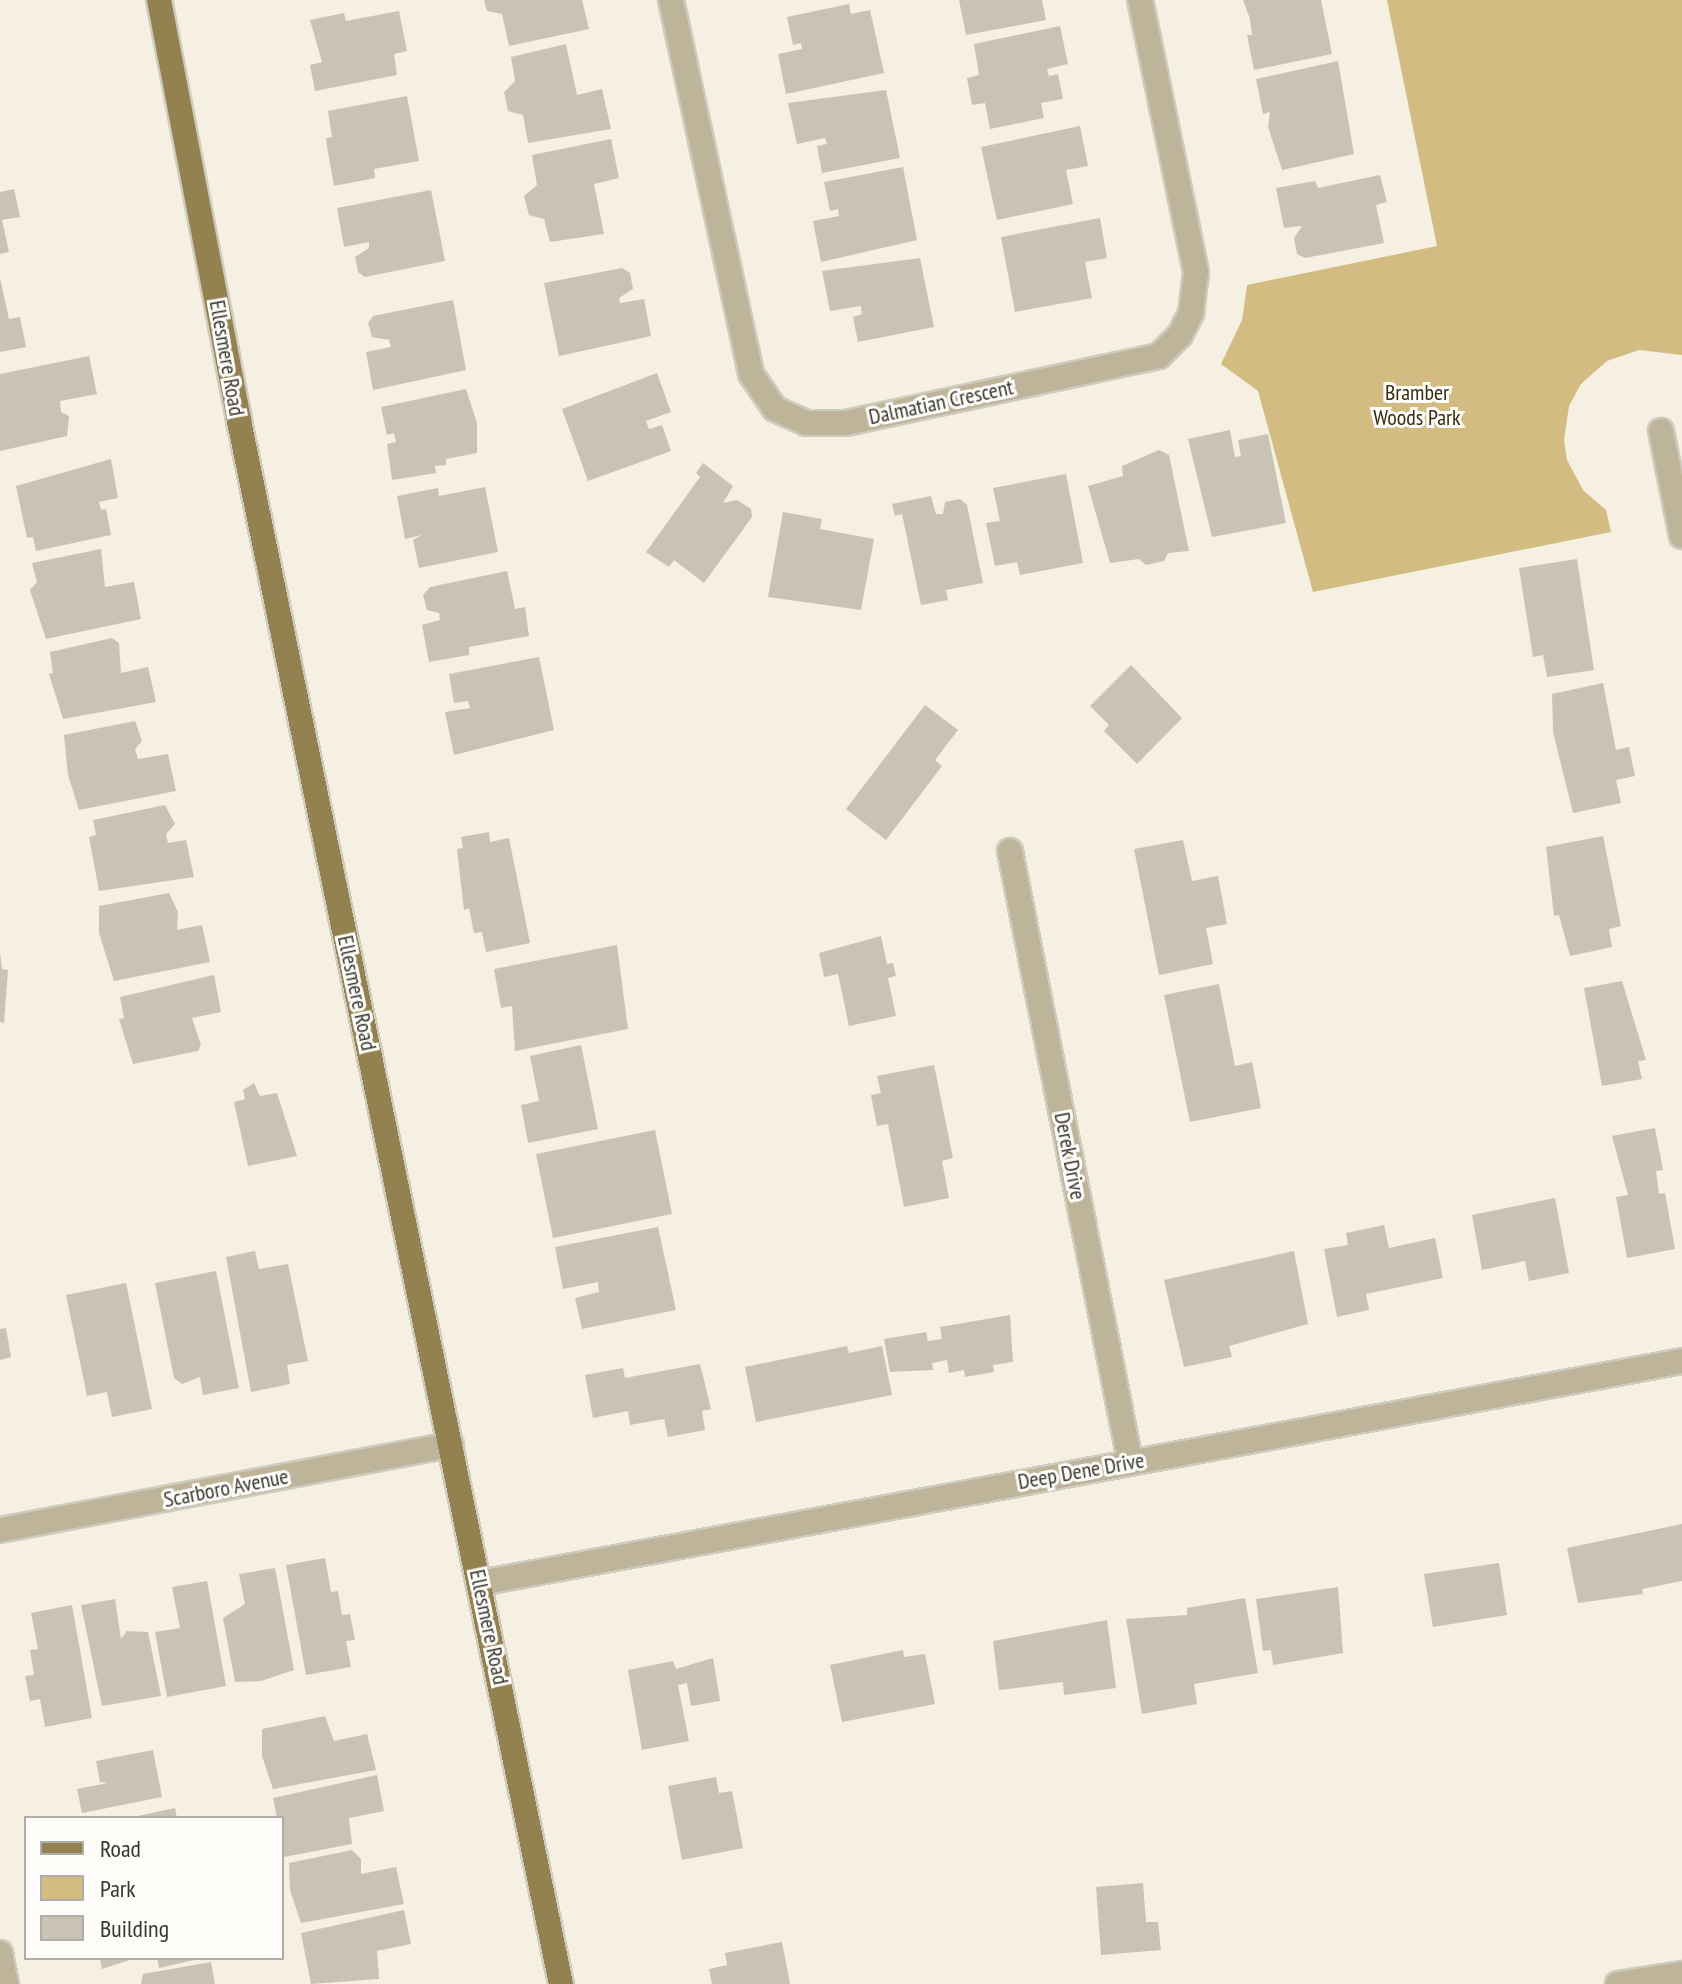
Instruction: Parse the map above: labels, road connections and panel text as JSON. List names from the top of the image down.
{
  "streets": {
    "main road": ["Ellesmere Road"],
    "street": [
      "Dalmatian Crescent",
      "Derek Drive",
      "Deep Dene Drive",
      "Scarboro Avenue"
    ]
  },
  "crossings": [
    ["Ellesmere Road", "Deep Dene Drive"],
    ["Ellesmere Road", "Scarboro Avenue"],
    ["Derek Drive", "Deep Dene Drive"]
  ],
  "parks": ["Bramber Woods Park"],
  "legend": ["Road", "Park", "Building"]
}
